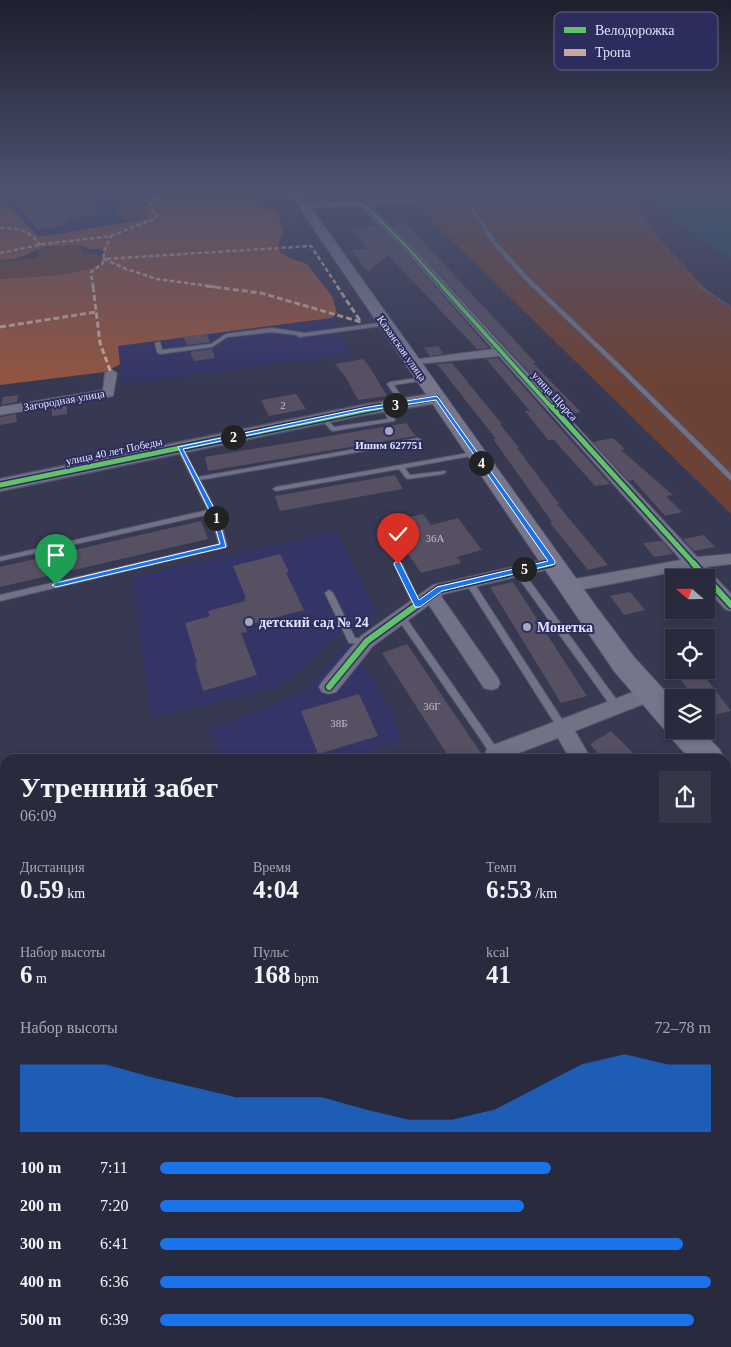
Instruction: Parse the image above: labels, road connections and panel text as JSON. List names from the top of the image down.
{
  "streets": {
    "main road": ["Казанская улица"],
    "street": ["улица Щорса", "Загородная улица", "улица 40 лет Победы"]
  },
  "crossings": [
    ["Казанская улица", "улица 40 лет Победы"]
  ],
  "places": ["Ишим 627751", "детский сад № 24", "Монетка"],
  "house_numbers": [
    "2",
    "36А",
    "36Г",
    "38Б"
  ],
  "legend": ["Велодорожка", "Тропа"],
  "north": "left",
  "page": {
    "pins": [
      "3",
      "2",
      "4",
      "1",
      "5"
    ],
    "heading": ["Утренний забег", "06:09"],
    "stats": [
      ["Дистанция", "0.59 km"],
      ["Время", "4:04"],
      ["Темп", "6:53 /km"],
      ["Набор высоты", "6 m"],
      ["Пульс", "168 bpm"],
      ["kcal", "41"]
    ],
    "chart": ["Набор высоты", "72–78 m"],
    "list": [
      {
        "name": "100 m",
        "note": "7:11"
      },
      {
        "name": "200 m",
        "note": "7:20"
      },
      {
        "name": "300 m",
        "note": "6:41"
      },
      {
        "name": "400 m",
        "note": "6:36"
      },
      {
        "name": "500 m",
        "note": "6:39"
      }
    ]
  }
}
